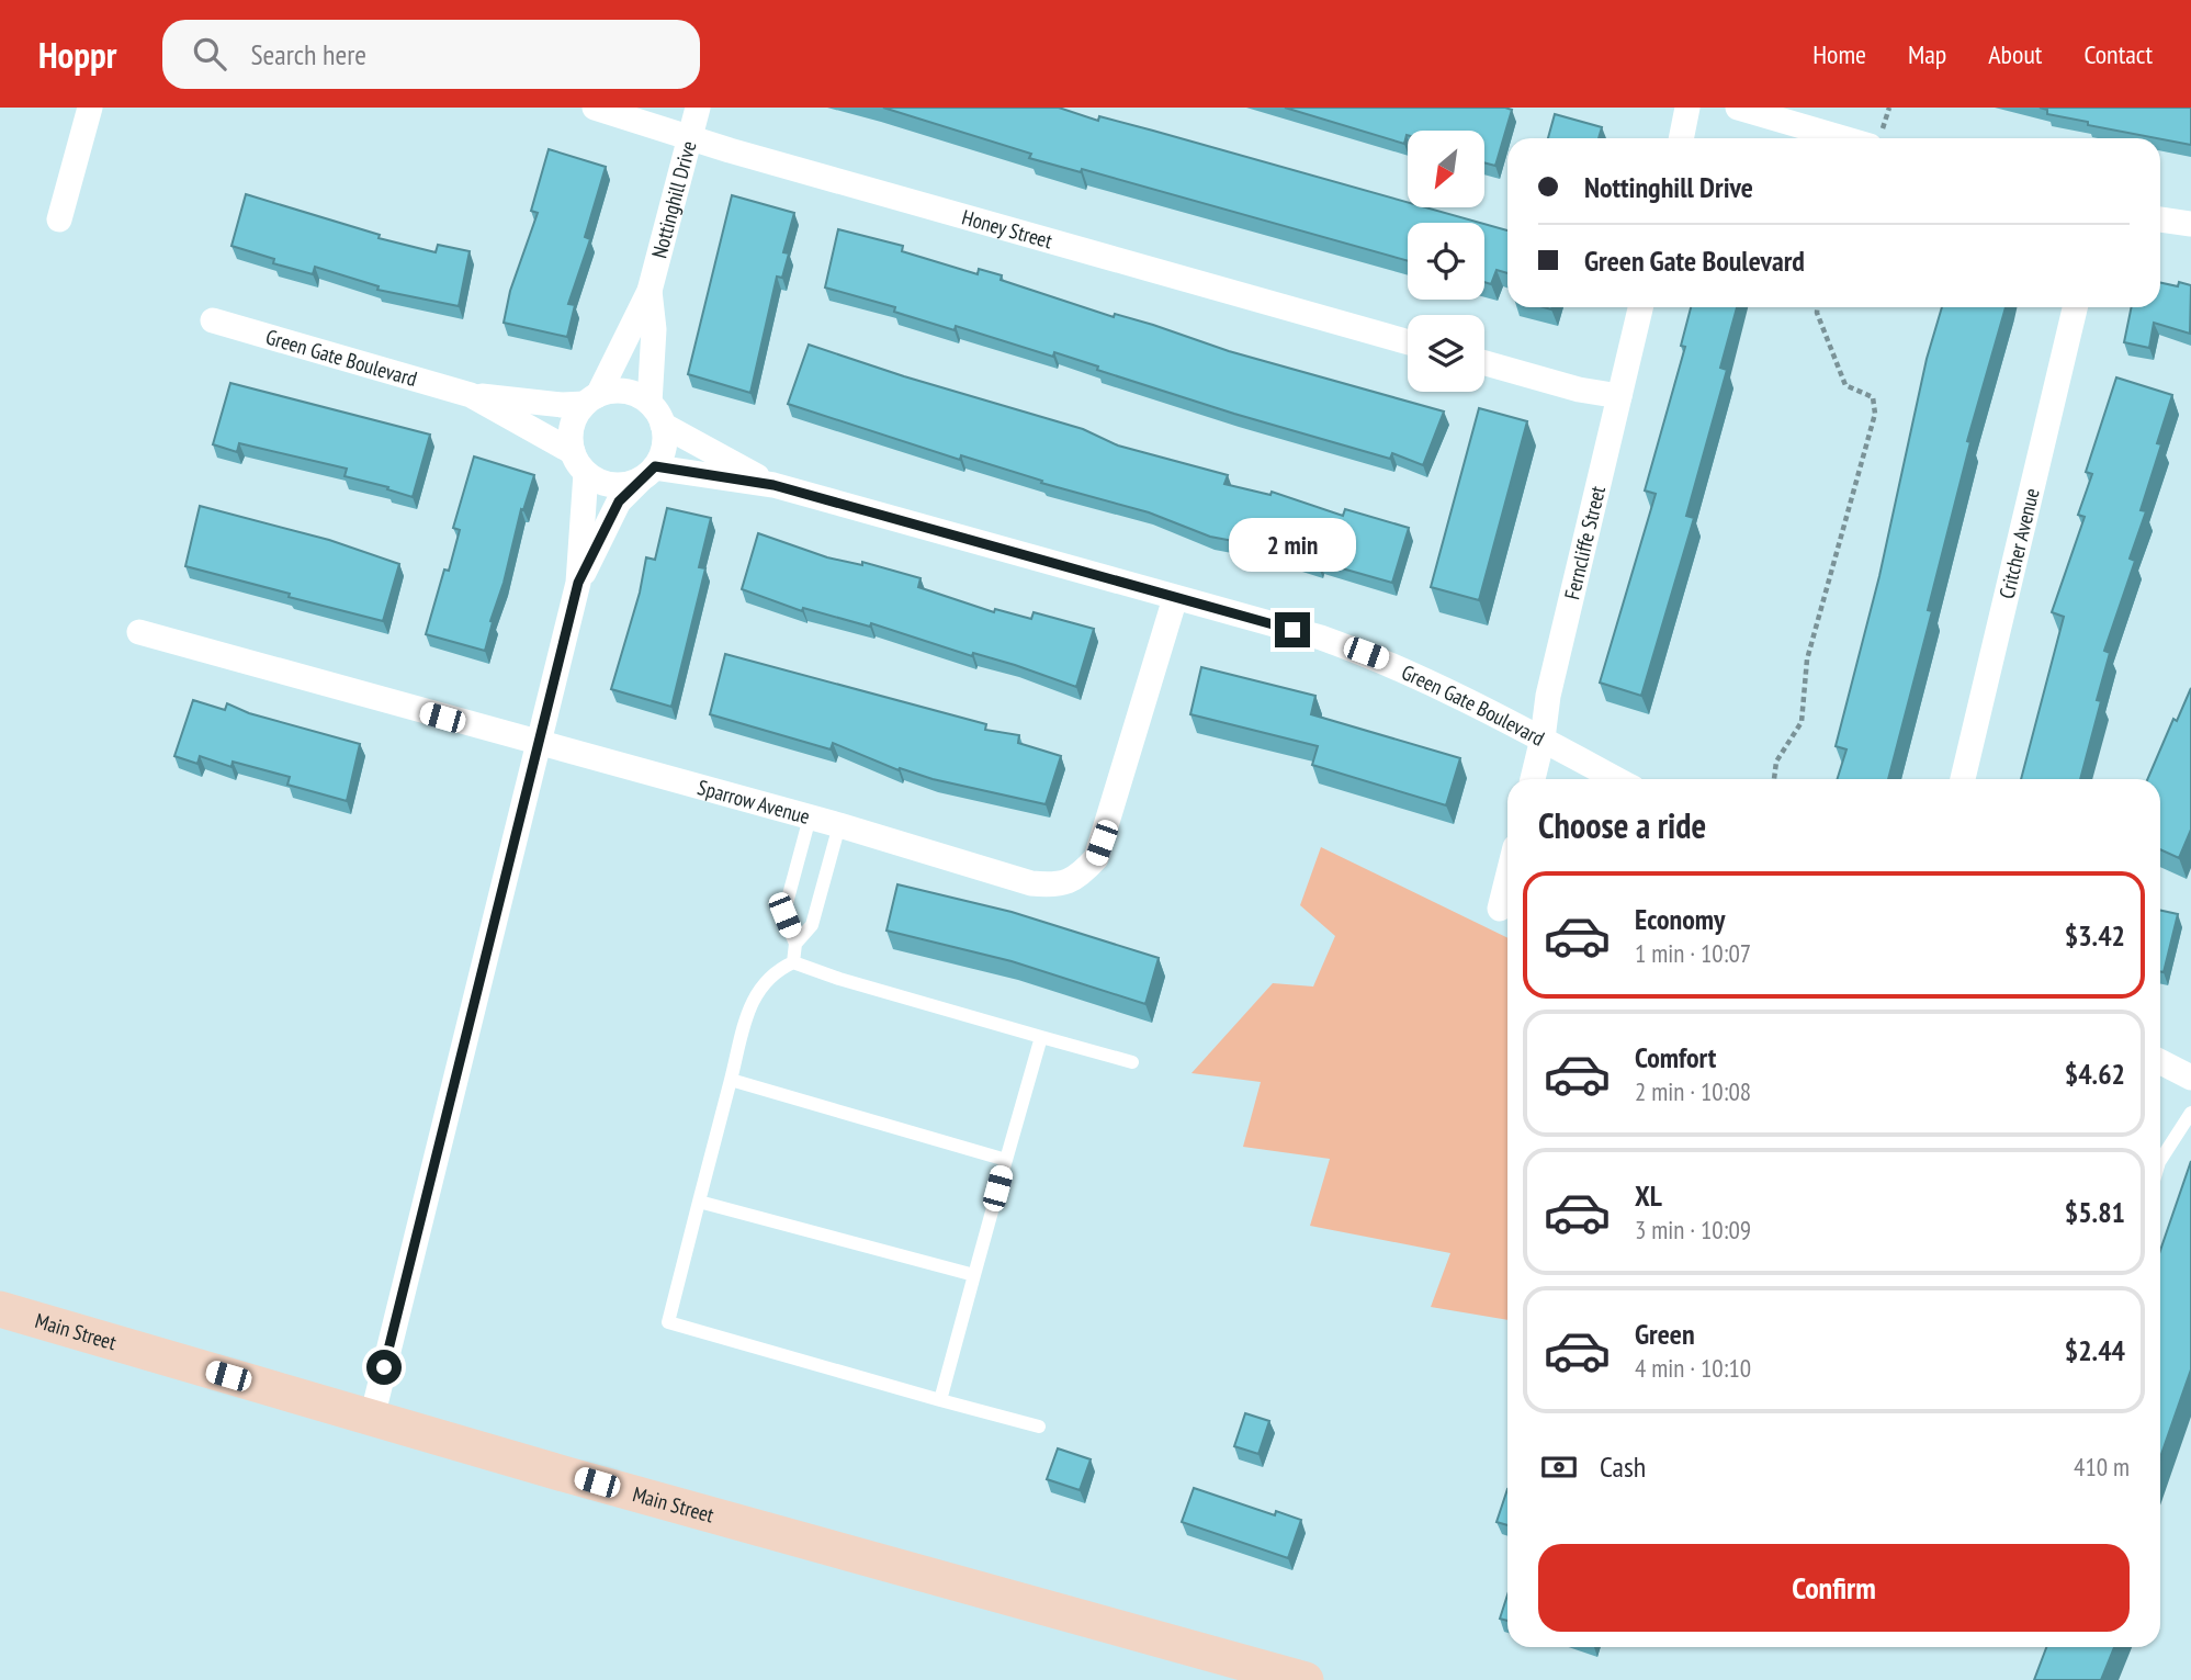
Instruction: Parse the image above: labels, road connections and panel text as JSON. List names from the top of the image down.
{
  "streets": {
    "main road": ["Main Street"],
    "street": [
      "Nottinghill Drive",
      "Honey Street",
      "Green Gate Boulevard",
      "Ferncliffe Street",
      "Critcher Avenue",
      "Sparrow Avenue"
    ]
  },
  "crossings": [
    ["Nottinghill Drive", "Honey Street"],
    ["Nottinghill Drive", "Green Gate Boulevard"],
    ["Green Gate Boulevard", "Ferncliffe Street"],
    ["Green Gate Boulevard", "Sparrow Avenue"]
  ],
  "north": "bottom left",
  "page": {
    "header": "Hoppr",
    "search": "Search here",
    "nav": [
      "Home",
      "Map",
      "About",
      "Contact"
    ],
    "banner": ["Nottinghill Drive", "Green Gate Boulevard"],
    "bubble": "2 min",
    "heading": "Choose a ride",
    "list": [
      {
        "name": "Economy",
        "note": "1 min · 10:07",
        "value": "$3.42"
      },
      {
        "name": "Comfort",
        "note": "2 min · 10:08",
        "value": "$4.62"
      },
      {
        "name": "XL",
        "note": "3 min · 10:09",
        "value": "$5.81"
      },
      {
        "name": "Green",
        "note": "4 min · 10:10",
        "value": "$2.44"
      }
    ],
    "pay": ["Cash", "410 m"],
    "buttons": "Confirm"
  }
}
